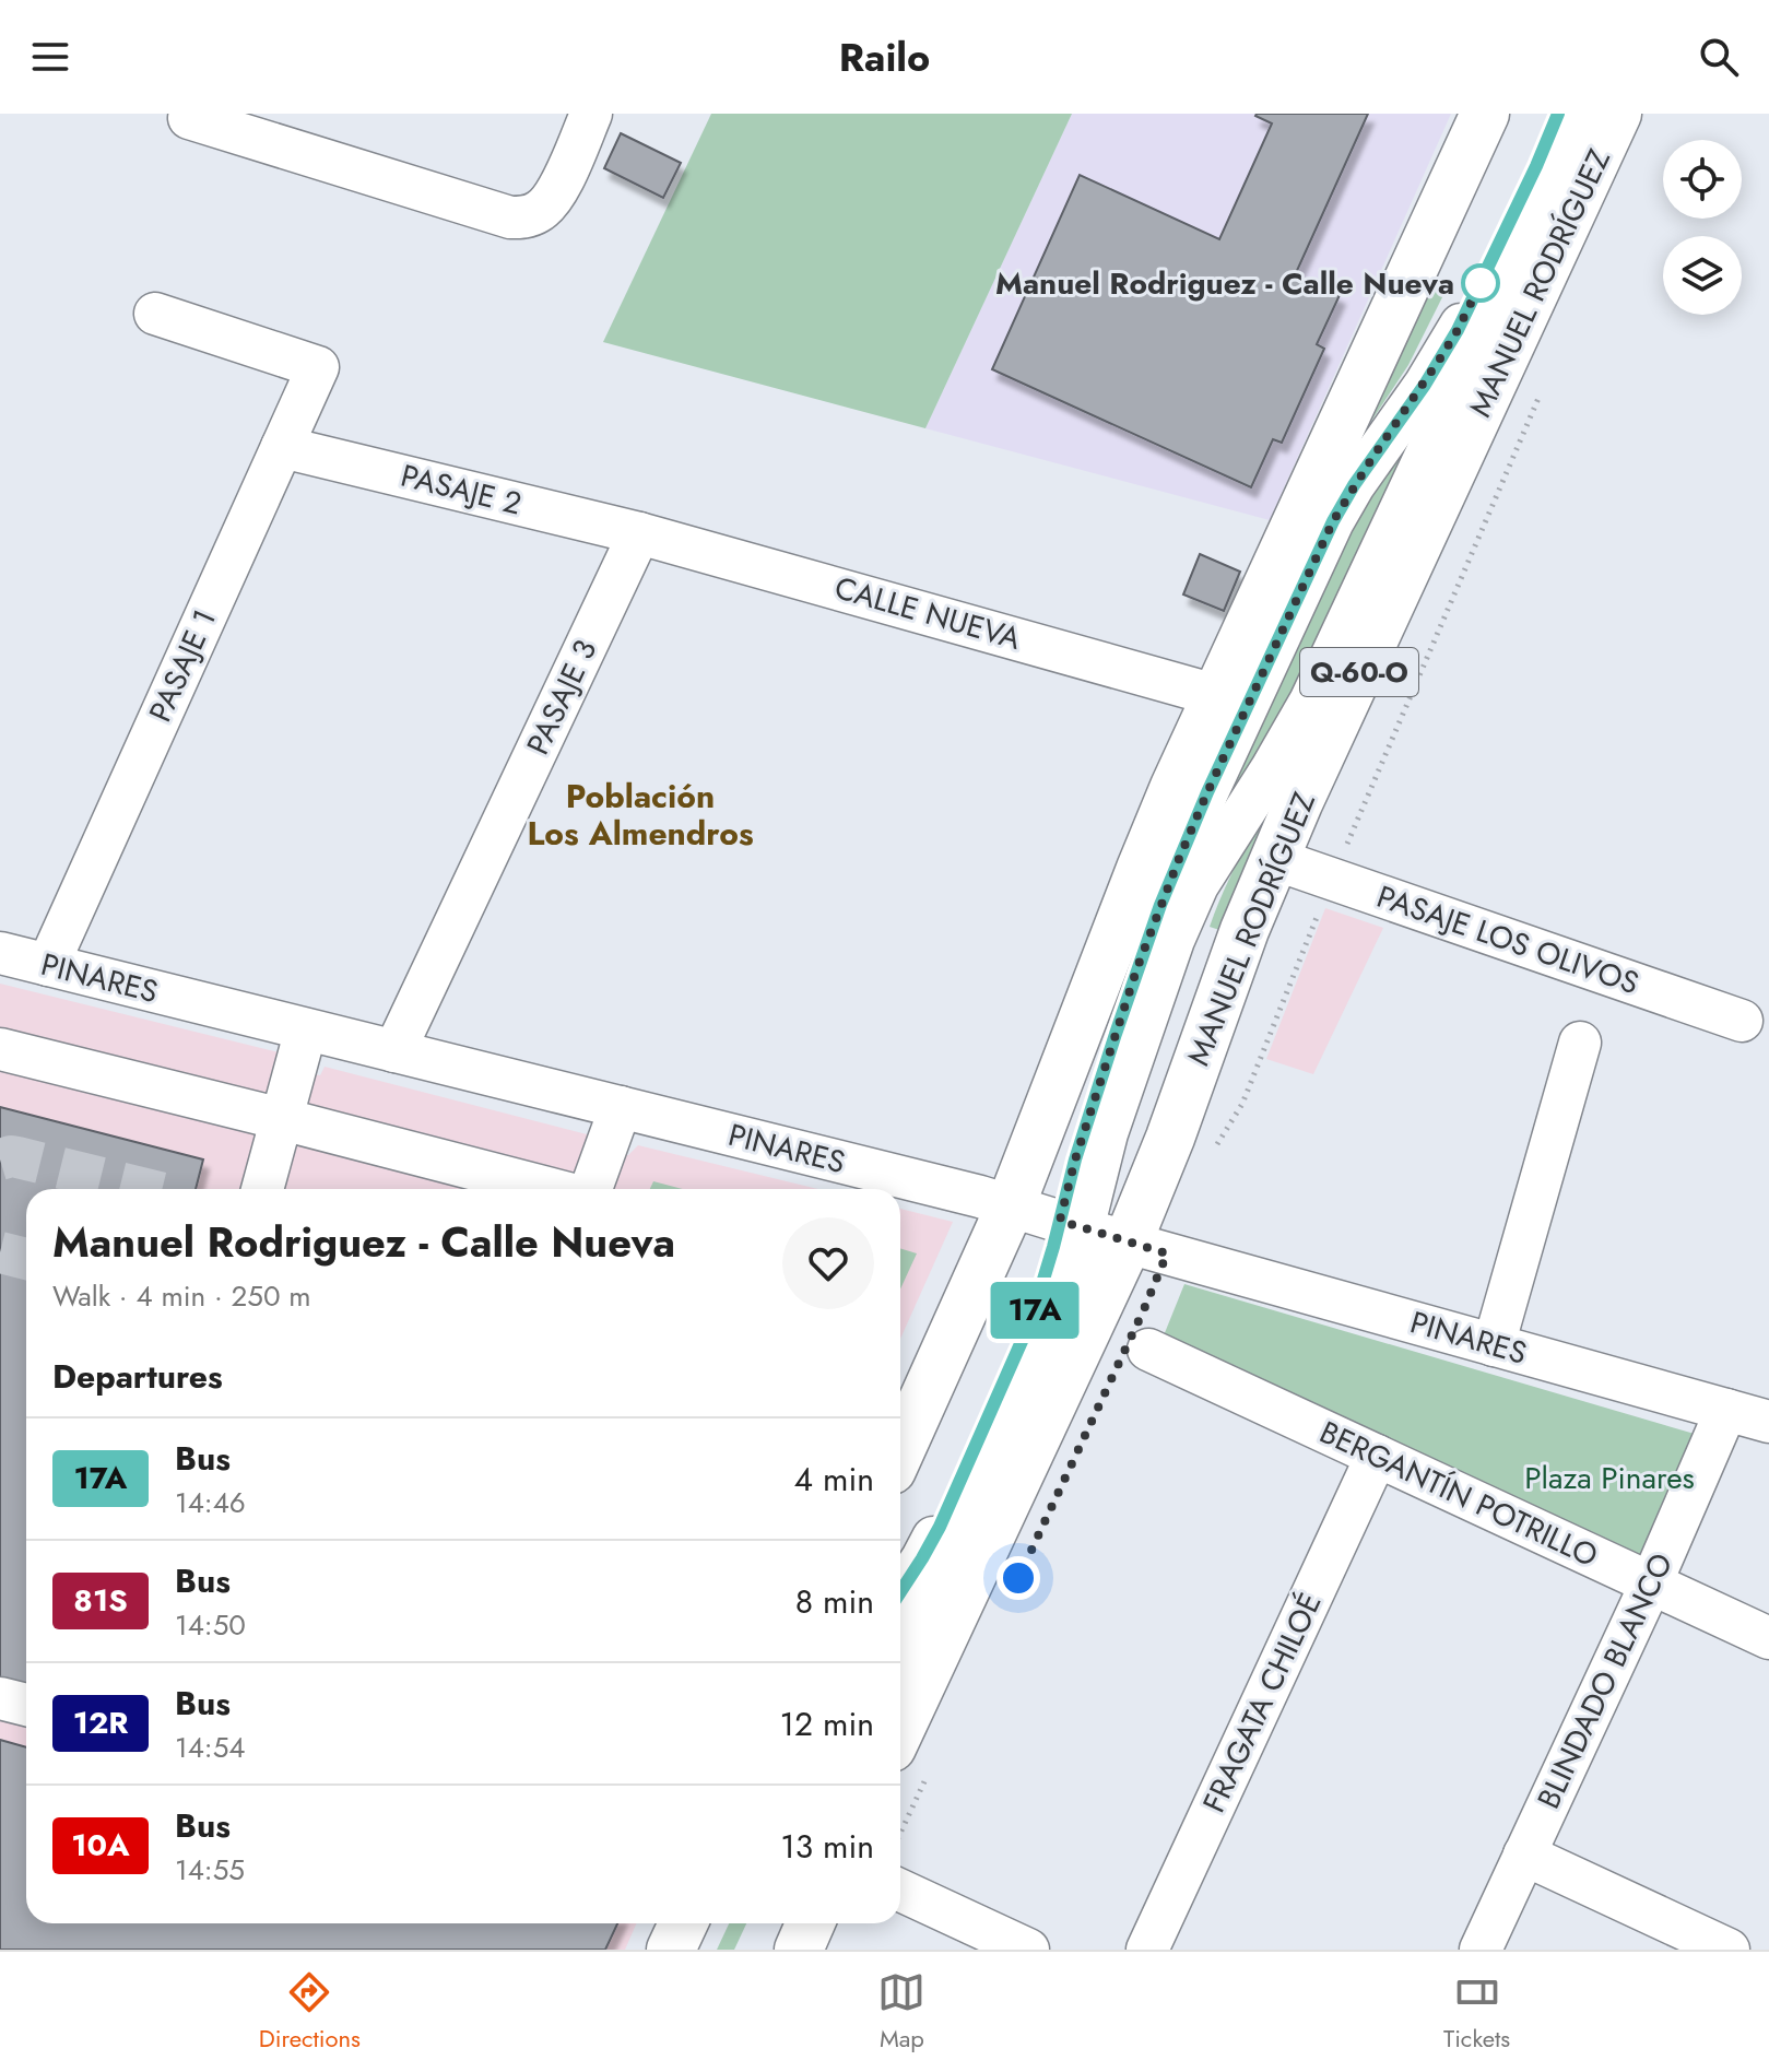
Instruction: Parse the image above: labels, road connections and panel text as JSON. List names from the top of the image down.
{
  "streets": {
    "main road": ["MANUEL RODRÍGUEZ", "Q-60-O"],
    "street": [
      "PASAJE 2",
      "CALLE NUEVA",
      "PASAJE 1",
      "PASAJE 3",
      "PASAJE LOS OLIVOS",
      "PINARES",
      "BERGANTÍN POTRILLO",
      "BLINDADO BLANCO",
      "FRAGATA CHILOÉ"
    ]
  },
  "crossings": [
    ["MANUEL RODRÍGUEZ", "PASAJE LOS OLIVOS"],
    ["MANUEL RODRÍGUEZ", "PINARES"],
    ["PASAJE 2", "CALLE NUEVA"],
    ["PASAJE 2", "PASAJE 1"],
    ["PASAJE 2", "PASAJE 3"],
    ["CALLE NUEVA", "PASAJE 3"],
    ["PASAJE 1", "PINARES"],
    ["PASAJE 3", "PINARES"],
    ["PINARES", "BLINDADO BLANCO"],
    ["BERGANTÍN POTRILLO", "BLINDADO BLANCO"],
    ["BERGANTÍN POTRILLO", "FRAGATA CHILOÉ"]
  ],
  "districts": ["Población Los Almendros"],
  "parks": ["Plaza Pinares"],
  "places": ["Manuel Rodriguez - Calle Nueva"],
  "lines": ["bus line 17A"],
  "page": {
    "header": "Railo",
    "on_map": "17A",
    "heading": [
      ["Manuel Rodriguez - Calle Nueva", "Walk · 4 min · 250 m"],
      "Departures"
    ],
    "list": [
      {
        "mark": "17A",
        "name": "Bus",
        "note": "14:46",
        "value": "4 min"
      },
      {
        "mark": "81S",
        "name": "Bus",
        "note": "14:50",
        "value": "8 min"
      },
      {
        "mark": "12R",
        "name": "Bus",
        "note": "14:54",
        "value": "12 min"
      },
      {
        "mark": "10A",
        "name": "Bus",
        "note": "14:55",
        "value": "13 min"
      }
    ],
    "tabs": ["Directions", "Map", "Tickets"]
  }
}
